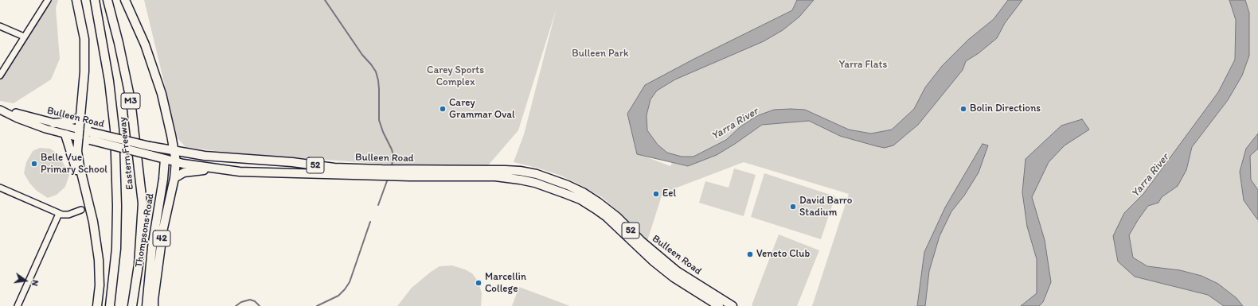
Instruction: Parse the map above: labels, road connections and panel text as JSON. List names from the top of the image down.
{
  "streets": {
    "highway": [
      "M3",
      "Bulleen Road",
      "Eastern Freeway",
      "52",
      "Thompsons Road",
      "42"
    ]
  },
  "crossings": [
    ["Bulleen Road", "Thompsons Road"]
  ],
  "water": ["Yarra River"],
  "parks": ["Bulleen Park", "Yarra Flats", "Carey Sports Complex"],
  "places": [
    "Carey Grammar Oval",
    "Bolin Directions",
    "Belle Vue Primary School",
    "Eel",
    "David Barro Stadium",
    "Veneto Club",
    "Marcellin College"
  ],
  "north": "right"
}
